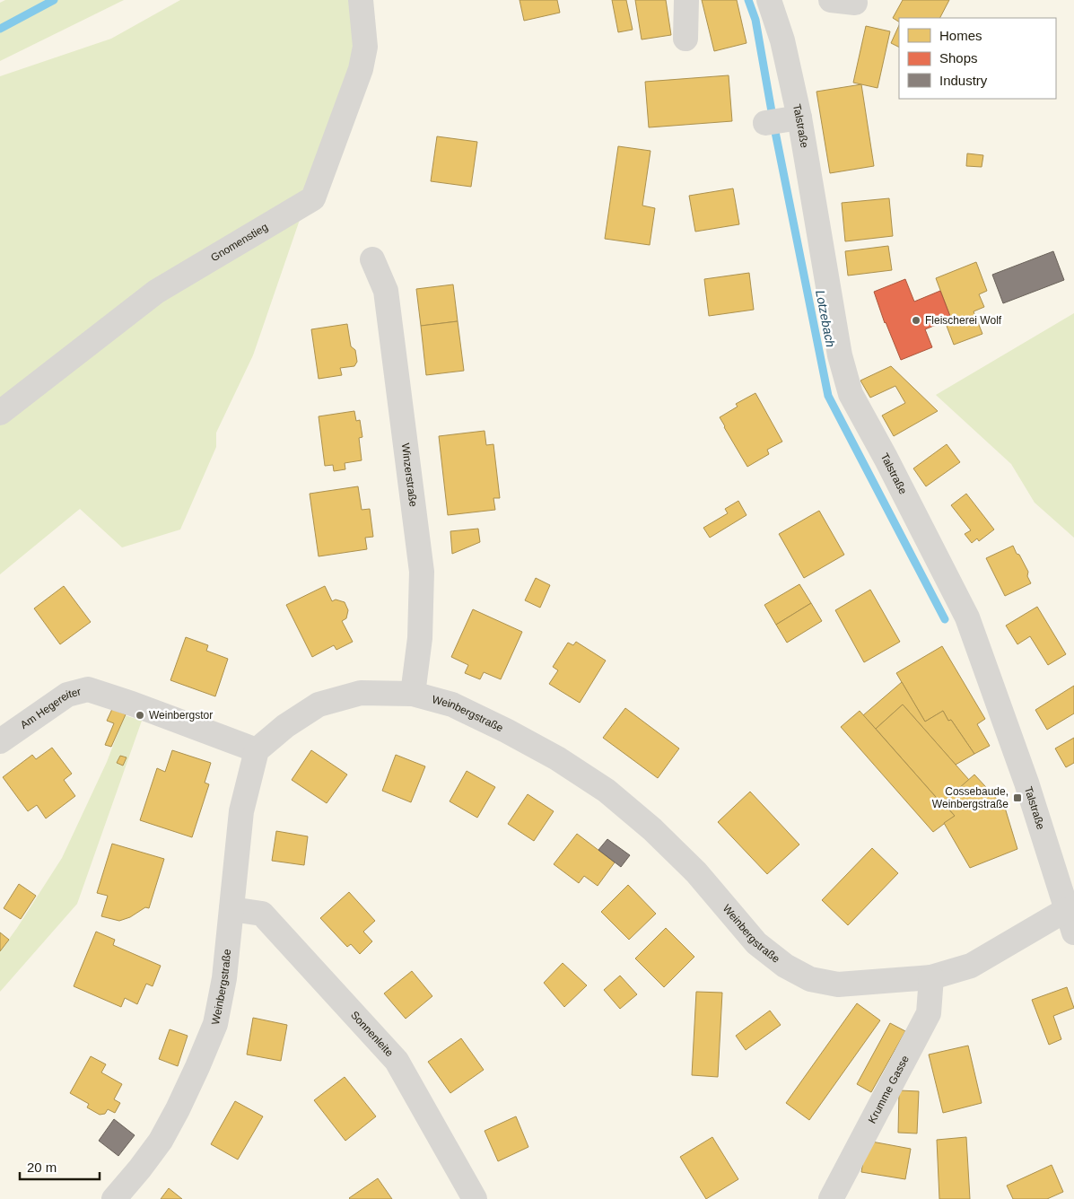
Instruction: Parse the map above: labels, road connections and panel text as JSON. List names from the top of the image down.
{
  "streets": {
    "street": [
      "Talstraße",
      "Gnomenstieg",
      "Winzerstraße",
      "Am Hegereiter",
      "Weinbergstraße",
      "Sonnenleite",
      "Krumme Gasse"
    ]
  },
  "crossings": [
    ["Talstraße", "Weinbergstraße"],
    ["Winzerstraße", "Weinbergstraße"],
    ["Am Hegereiter", "Weinbergstraße"],
    ["Weinbergstraße", "Sonnenleite"],
    ["Weinbergstraße", "Krumme Gasse"]
  ],
  "water": ["Lotzebach"],
  "places": {
    "other": ["Fleischerei Wolf", "Weinbergstor"],
    "transit": ["Cossebaude, Weinbergstraße"]
  },
  "legend": ["Homes", "Shops", "Industry"],
  "scale_bar": "20 m"
}
